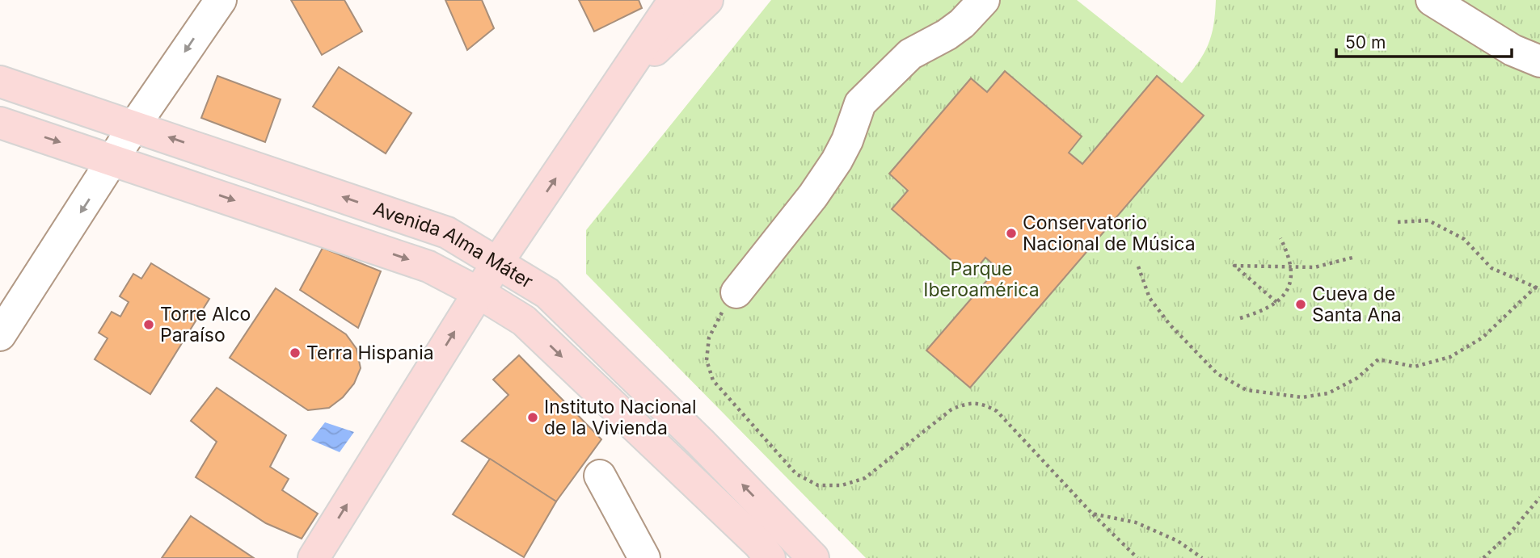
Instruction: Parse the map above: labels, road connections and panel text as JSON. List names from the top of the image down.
{
  "streets": {
    "main road": ["Avenida Alma Máter"]
  },
  "parks": ["Parque Iberoamérica"],
  "places": [
    "Conservatorio Nacional de Música",
    "Cueva de Santa Ana",
    "Torre Alco Paraíso",
    "Terra Hispania",
    "Instituto Nacional de la Vivienda"
  ],
  "scale_bar": "50 m"
}
